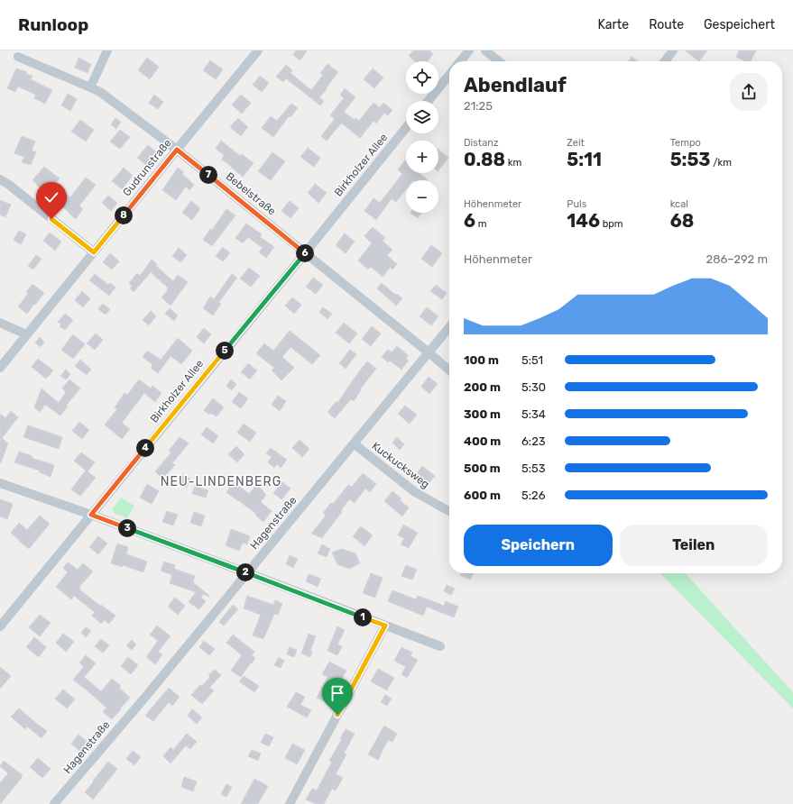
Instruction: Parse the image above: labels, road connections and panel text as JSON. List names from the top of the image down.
{
  "streets": {
    "street": [
      "Birkholzer Allee",
      "Gudrunstraße",
      "Bebelstraße",
      "Kuckucksweg",
      "Hagenstraße"
    ]
  },
  "crossings": [
    ["Birkholzer Allee", "Bebelstraße"],
    ["Gudrunstraße", "Bebelstraße"],
    ["Bebelstraße", "Hagenstraße"],
    ["Kuckucksweg", "Hagenstraße"]
  ],
  "districts": ["NEU-LINDENBERG"],
  "page": {
    "header": "Runloop",
    "nav": ["Karte", "Route", "Gespeichert"],
    "map_buttons": ["+", "−"],
    "heading": ["Abendlauf", "21:25"],
    "stats": [
      ["Distanz", "0.88 km"],
      ["Zeit", "5:11"],
      ["Tempo", "5:53 /km"],
      ["Höhenmeter", "6 m"],
      ["Puls", "146 bpm"],
      ["kcal", "68"]
    ],
    "pins": [
      "7",
      "8",
      "6",
      "5",
      "4",
      "3",
      "2",
      "1"
    ],
    "chart": ["Höhenmeter", "286–292 m"],
    "list": [
      {
        "name": "100 m",
        "note": "5:51"
      },
      {
        "name": "200 m",
        "note": "5:30"
      },
      {
        "name": "300 m",
        "note": "5:34"
      },
      {
        "name": "400 m",
        "note": "6:23"
      },
      {
        "name": "500 m",
        "note": "5:53"
      },
      {
        "name": "600 m",
        "note": "5:26"
      }
    ],
    "buttons": ["Speichern", "Teilen"]
  }
}
